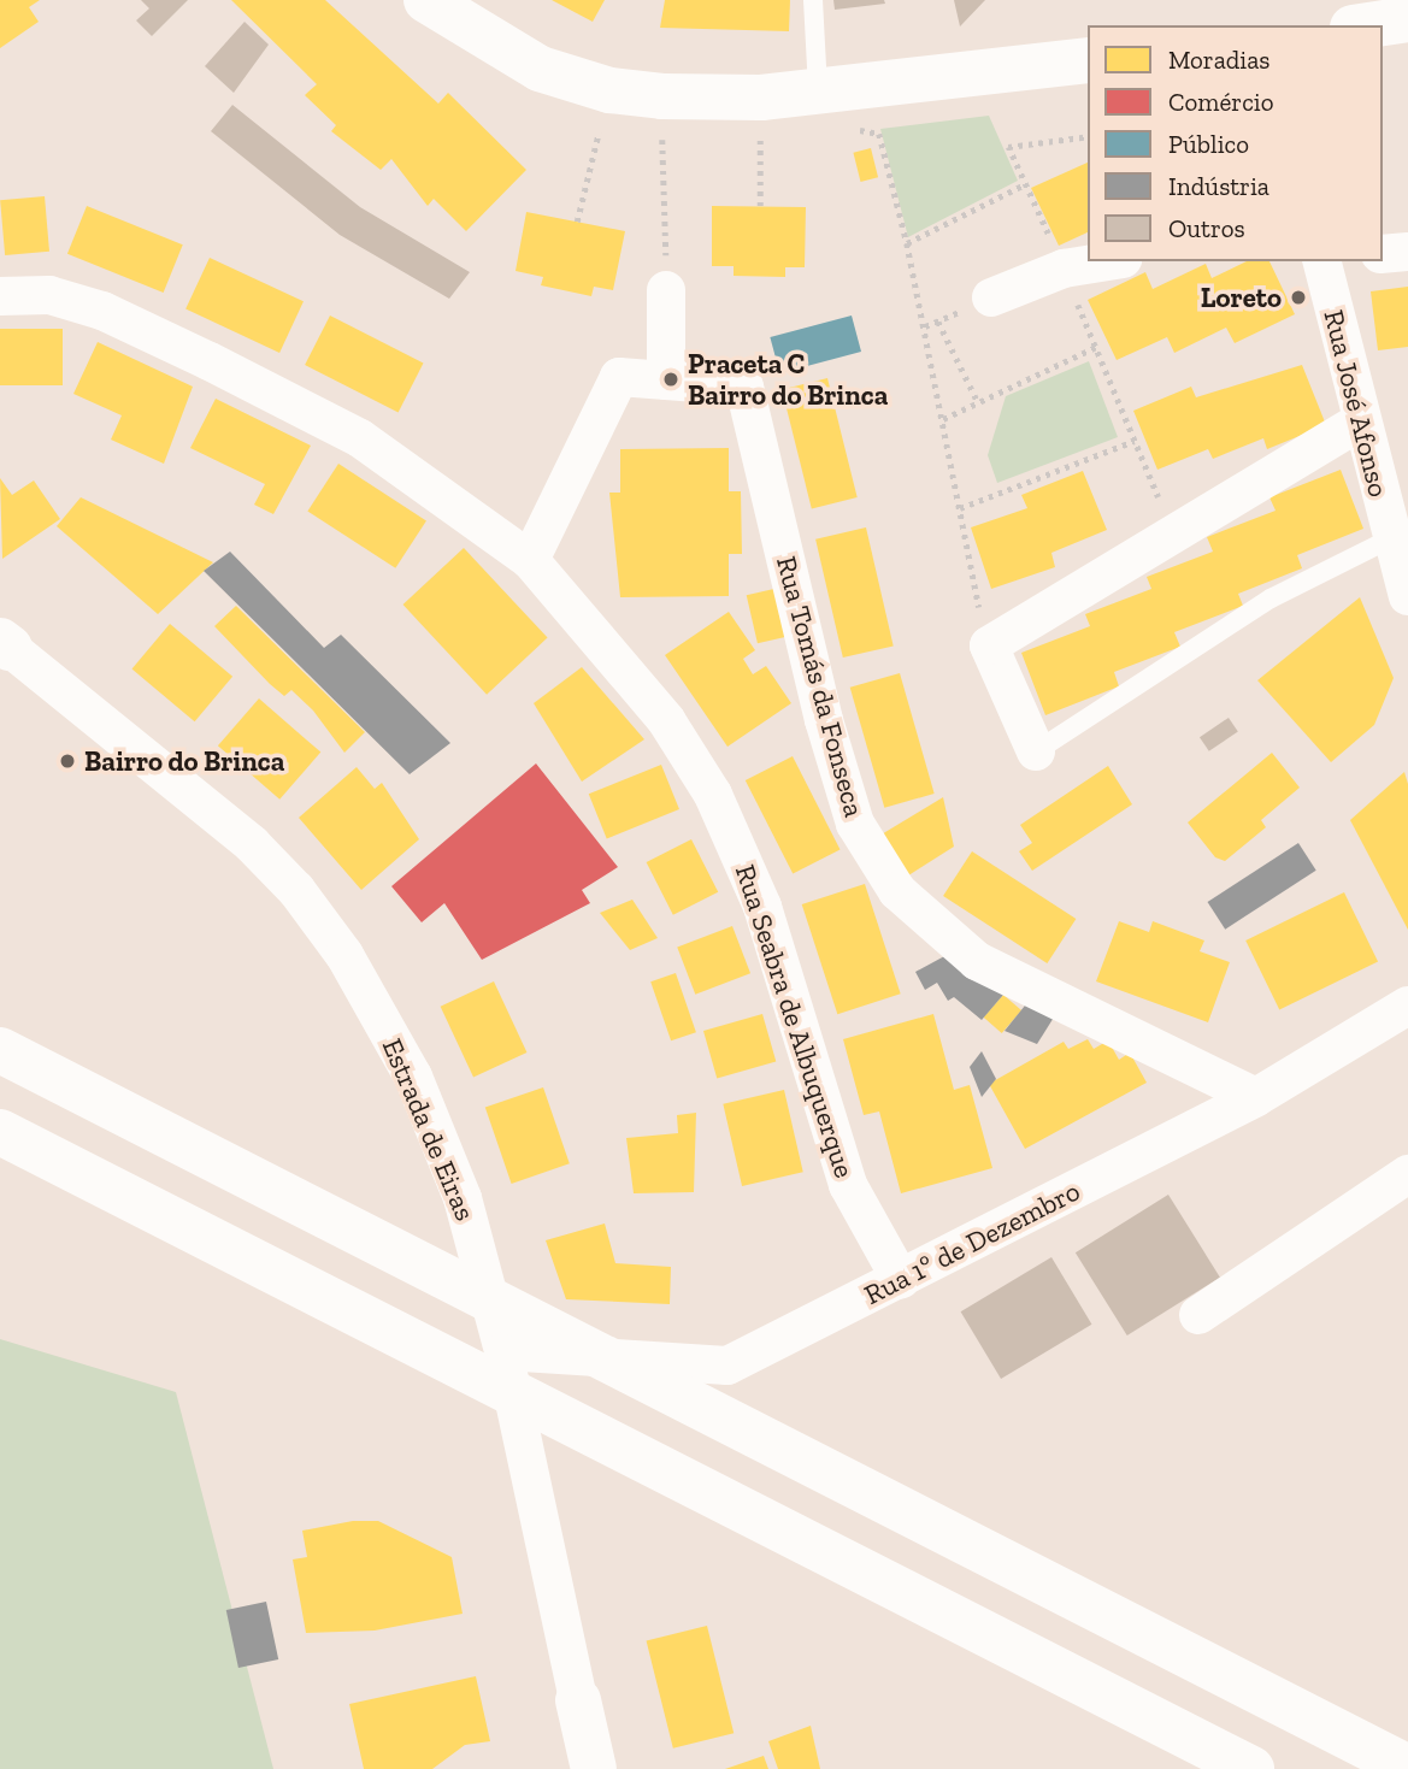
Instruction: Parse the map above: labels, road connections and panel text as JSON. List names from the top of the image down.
{
  "streets": {
    "main road": ["Estrada de Eiras"],
    "street": [
      "Rua José Afonso",
      "Rua Tomás da Fonseca",
      "Rua Seabra de Albuquerque",
      "Rua 1º de Dezembro"
    ]
  },
  "crossings": [
    ["Rua Tomás da Fonseca", "Rua Seabra de Albuquerque"],
    ["Rua Tomás da Fonseca", "Rua 1º de Dezembro"],
    ["Rua Seabra de Albuquerque", "Rua 1º de Dezembro"],
    ["Estrada de Eiras", "Rua 1º de Dezembro"]
  ],
  "places": ["Loreto", "Praceta C Bairro do Brinca", "Bairro do Brinca"],
  "legend": [
    "Moradias",
    "Comércio",
    "Público",
    "Indústria",
    "Outros"
  ]
}
